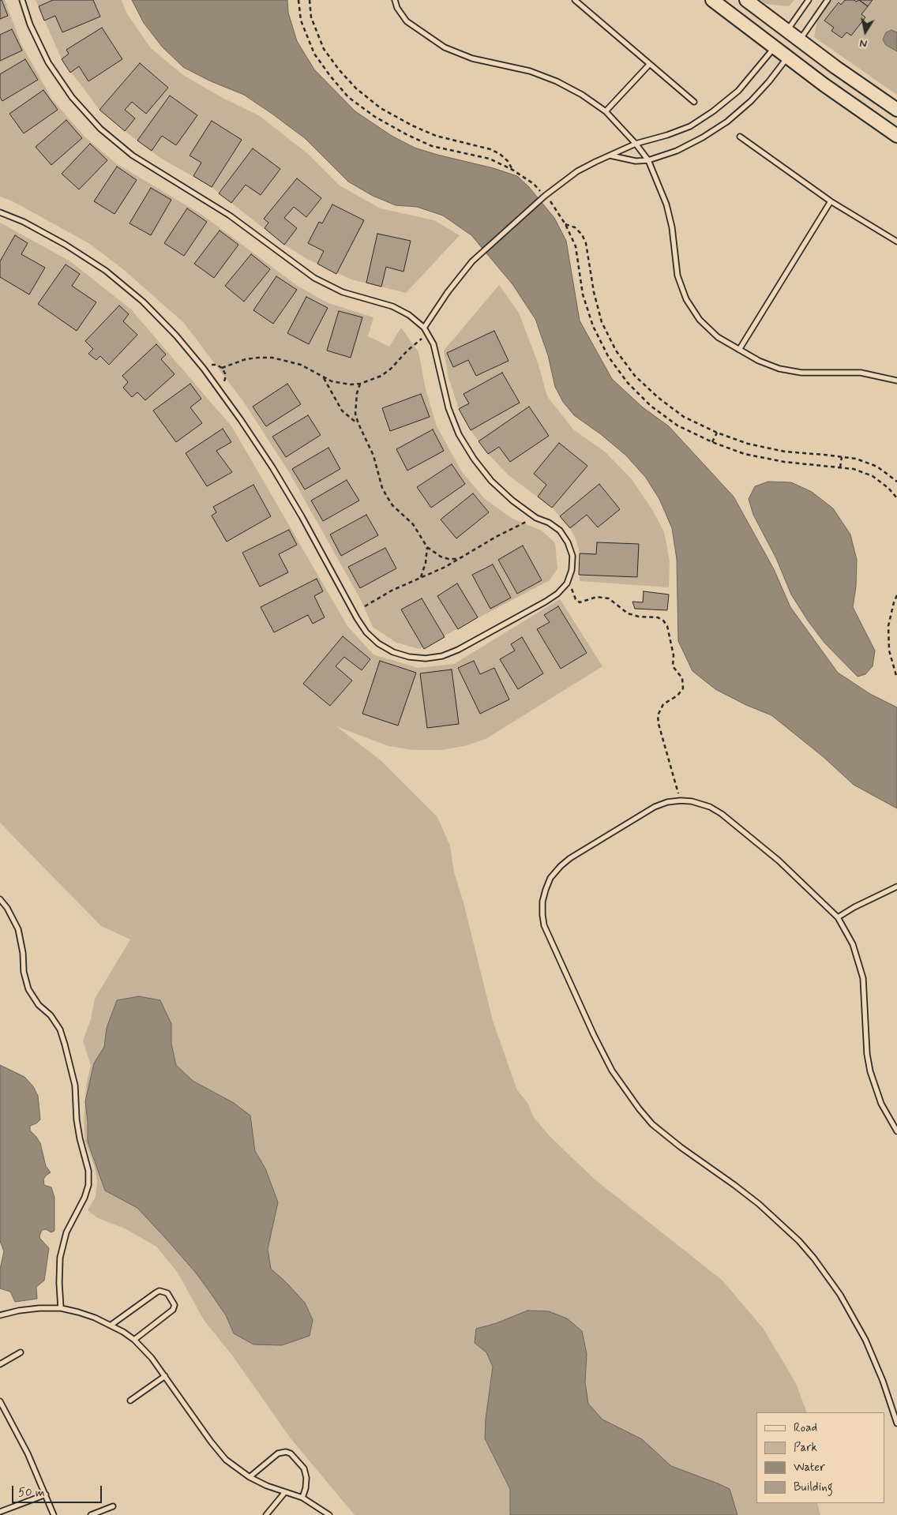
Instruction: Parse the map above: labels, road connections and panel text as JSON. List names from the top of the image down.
{
  "legend": [
    "Road",
    "Park",
    "Water",
    "Building"
  ],
  "scale_bar": "50 m",
  "north": "bottom"
}
